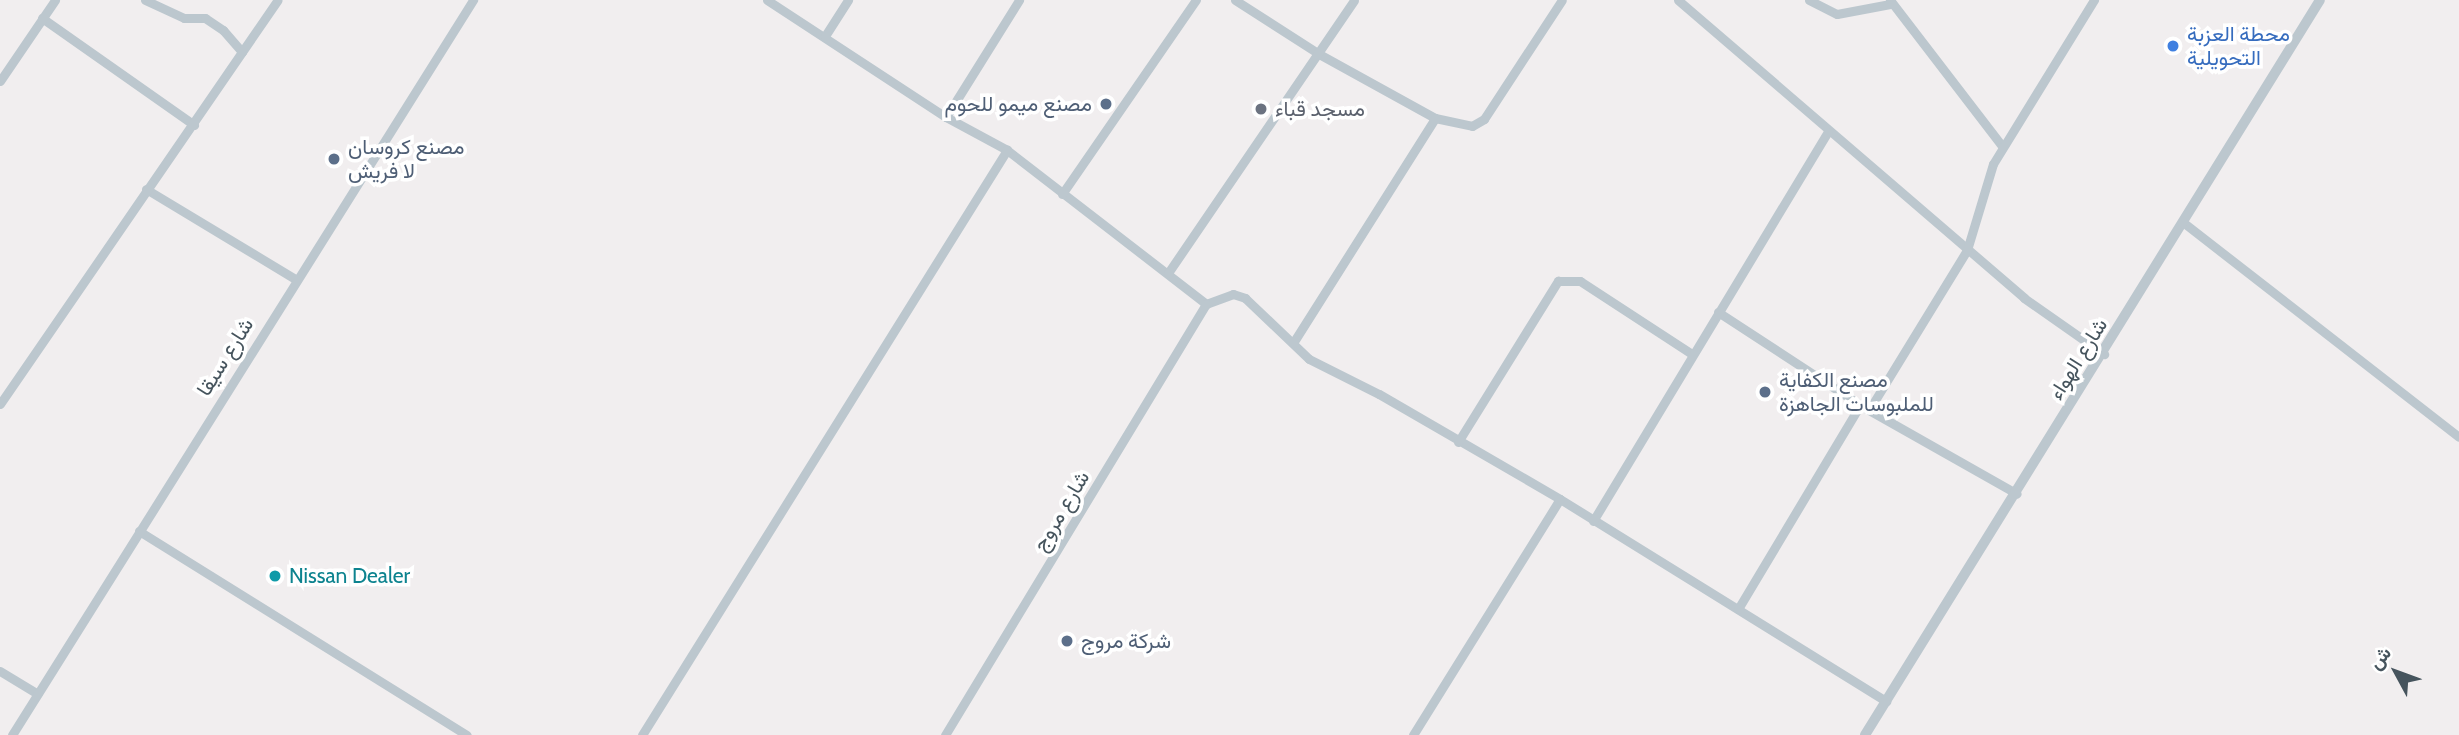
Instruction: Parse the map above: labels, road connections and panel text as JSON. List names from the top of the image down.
{
  "streets": {
    "street": ["شارع سيقا", "شارع الهواء", "شارع مروج"]
  },
  "places": [
    "محطة العزبة التحويلية",
    "مصنع ميمو للحوم",
    "مسجد قباء",
    "مصنع كروسان لا فريش",
    "مصنع الكفاية للملبوسات الجاهزة",
    "Nissan Dealer",
    "شركة مروج"
  ],
  "north": "top left"
}
